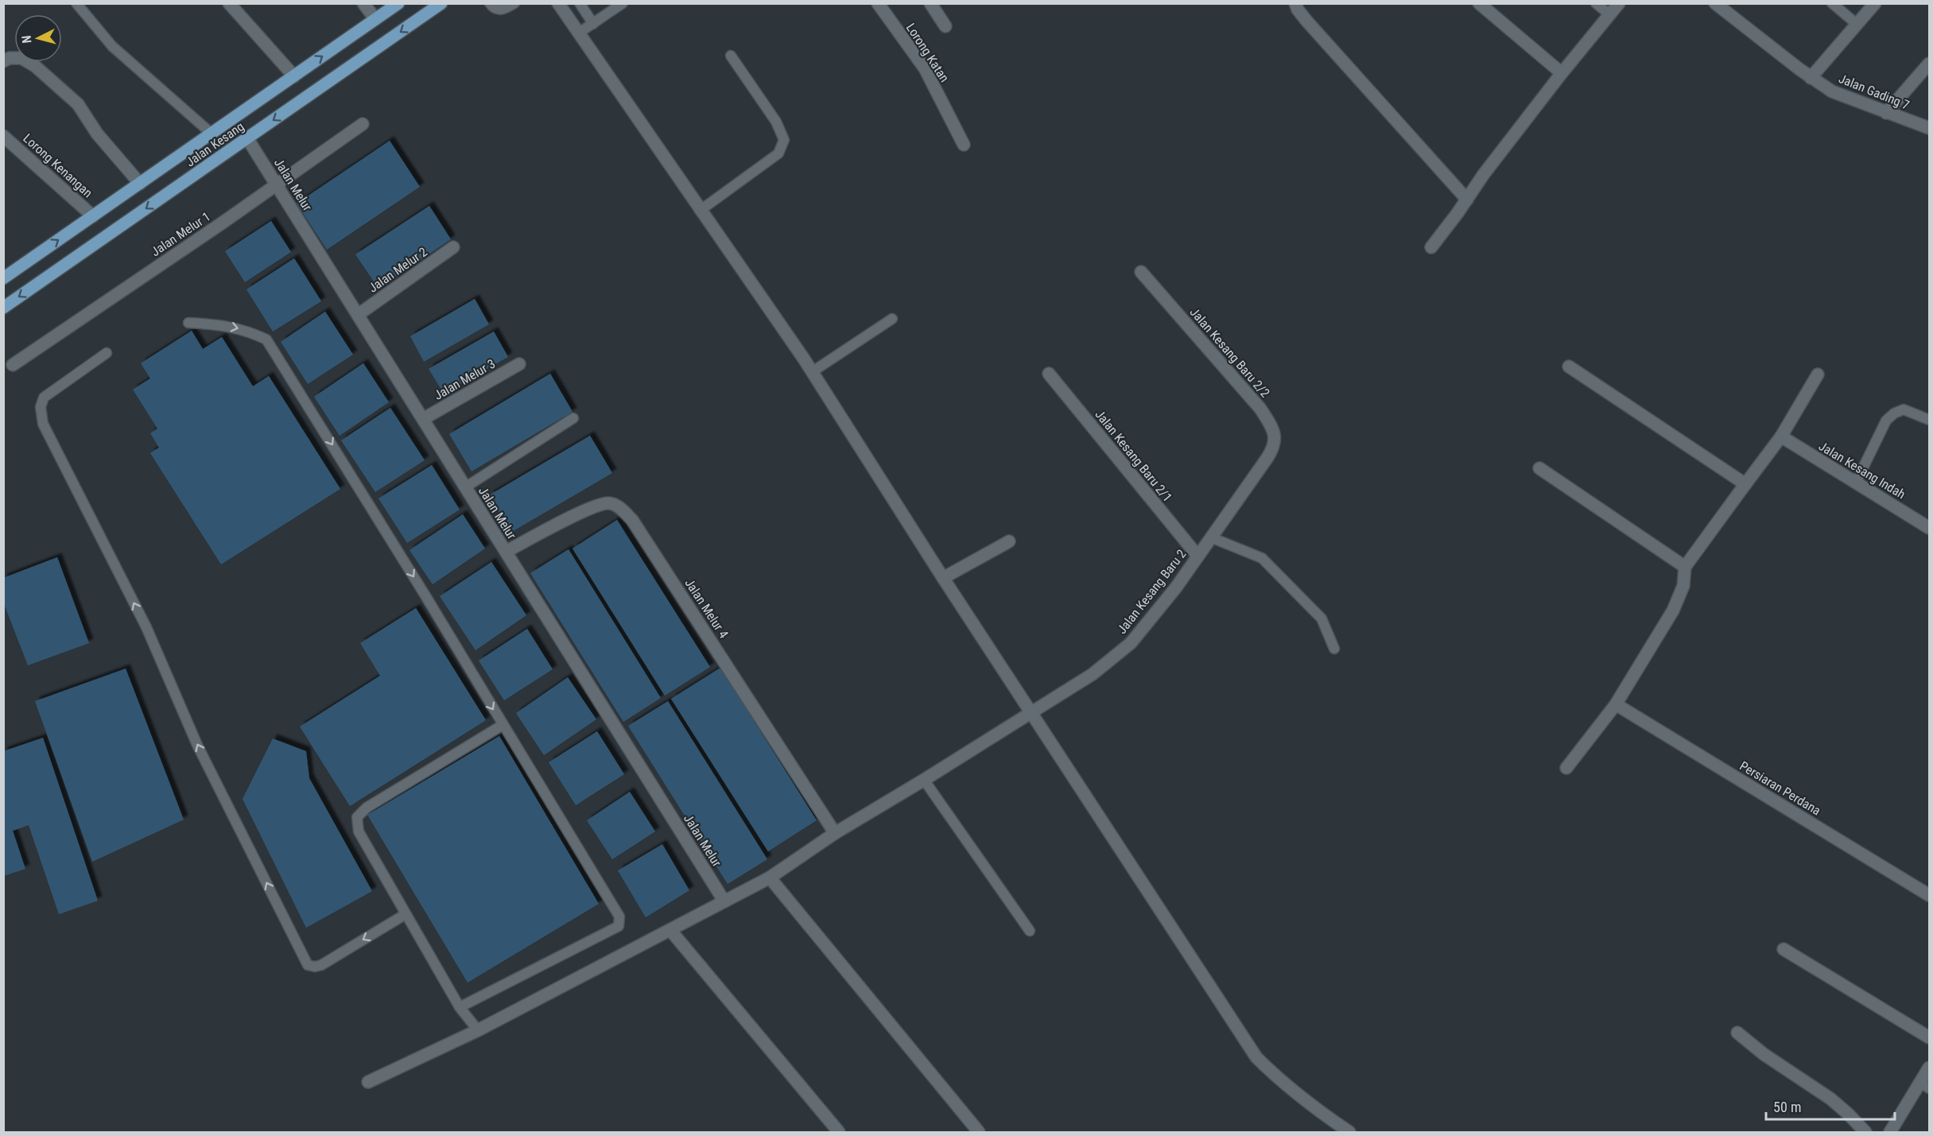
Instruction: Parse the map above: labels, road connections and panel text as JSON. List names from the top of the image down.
{
  "streets": {
    "main road": ["Jalan Kesang"],
    "street": [
      "Lorong Katan",
      "Jalan Gading 7",
      "Lorong Kenangan",
      "Jalan Melur",
      "Jalan Melur 1",
      "Jalan Melur 2",
      "Jalan Kesang Baru 2/2",
      "Jalan Melur 3",
      "Jalan Kesang Baru 2/1",
      "Jalan Kesang Indah",
      "Jalan Kesang Baru 2",
      "Jalan Melur 4",
      "Persiaran Perdana"
    ]
  },
  "crossings": [
    ["Jalan Kesang", "Lorong Kenangan"],
    ["Jalan Kesang", "Jalan Melur"],
    ["Jalan Melur", "Jalan Melur 1"],
    ["Jalan Melur", "Jalan Melur 2"],
    ["Jalan Melur", "Jalan Melur 3"],
    ["Jalan Melur", "Jalan Melur 4"],
    ["Jalan Kesang Baru 2/2", "Jalan Kesang Baru 2"],
    ["Jalan Kesang Baru 2/1", "Jalan Kesang Baru 2"]
  ],
  "scale_bar": "50 m",
  "north": "left"
}
